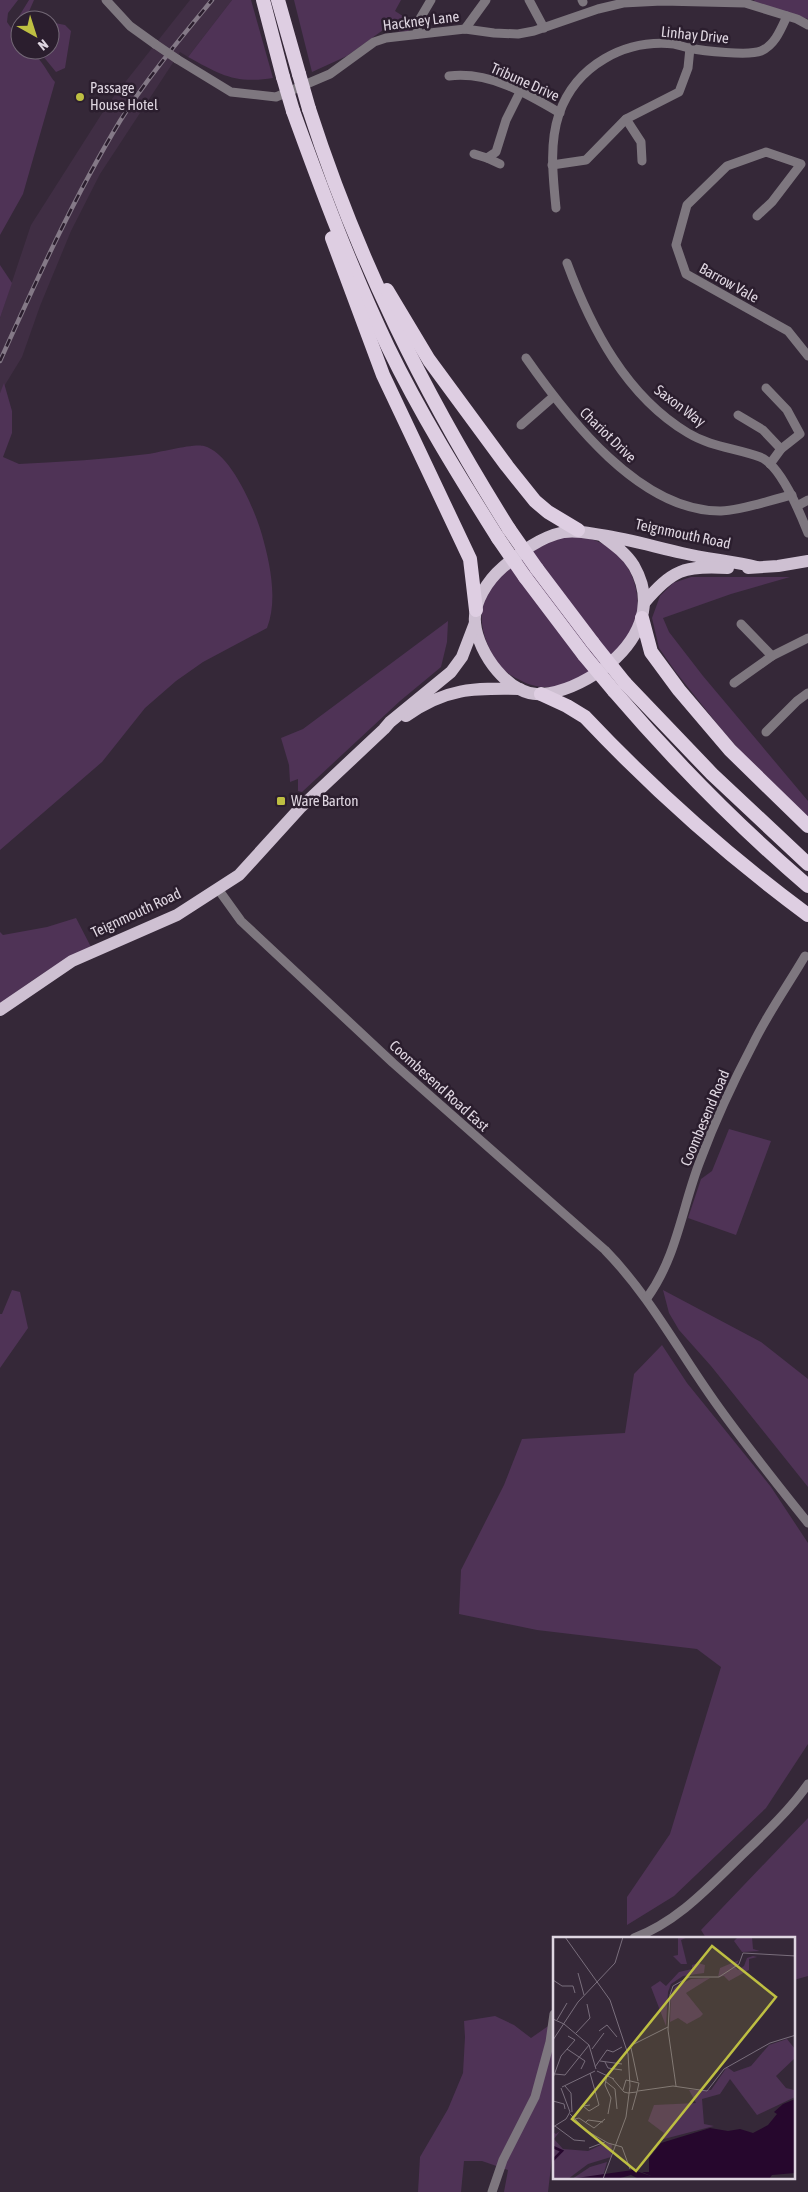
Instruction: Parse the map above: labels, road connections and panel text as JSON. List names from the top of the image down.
{
  "streets": {
    "main road": ["Teignmouth Road"],
    "street": [
      "Hackney Lane",
      "Linhay Drive",
      "Tribune Drive",
      "Barrow Vale",
      "Saxon Way",
      "Chariot Drive",
      "Coombesend Road East",
      "Coombesend Road"
    ]
  },
  "crossings": [
    ["Hackney Lane", "Linhay Drive"],
    ["Linhay Drive", "Tribune Drive"],
    ["Teignmouth Road", "Coombesend Road East"],
    ["Coombesend Road East", "Coombesend Road"]
  ],
  "places": {
    "other": ["Passage House Hotel"],
    "transit": ["Ware Barton"]
  },
  "north": "bottom right"
}
